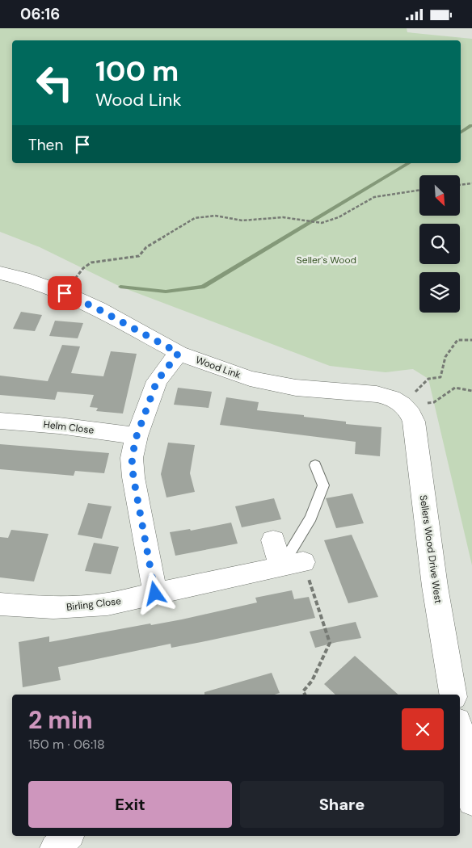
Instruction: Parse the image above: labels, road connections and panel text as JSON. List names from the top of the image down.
{
  "streets": {
    "street": [
      "Wood Link",
      "Helm Close",
      "Sellers Wood Drive West",
      "Birling Close"
    ]
  },
  "crossings": [
    ["Wood Link", "Sellers Wood Drive West"]
  ],
  "parks": ["Seller's Wood"],
  "north": "bottom right",
  "page": {
    "status": "06:16",
    "turn": ["100 m", "Wood Link"],
    "then": "Then",
    "heading": ["2 min", "150 m · 06:18"],
    "buttons": ["Exit", "Share"]
  }
}
